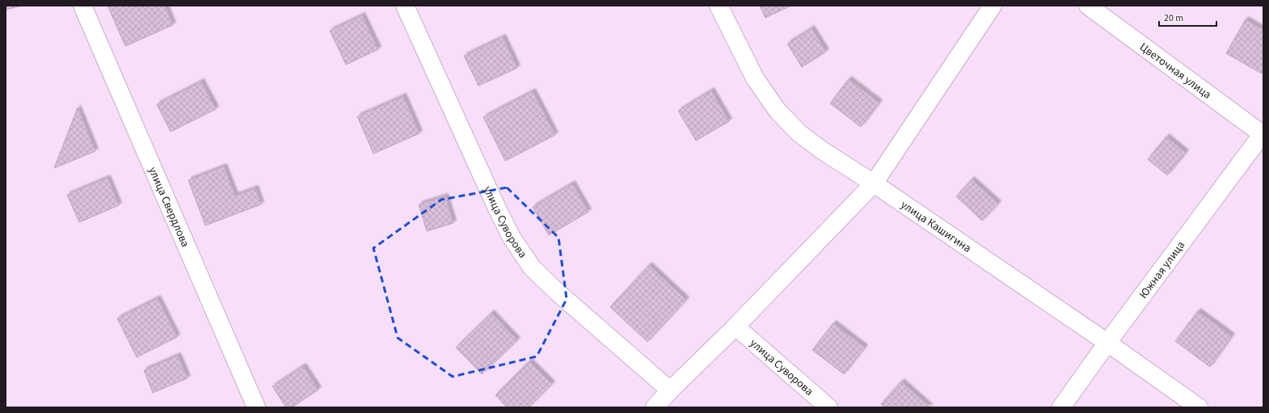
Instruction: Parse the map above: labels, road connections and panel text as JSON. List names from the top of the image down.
{
  "streets": {
    "street": [
      "Цветочная улица",
      "улица Свердлова",
      "улица Суворова",
      "улица Кашигина",
      "Южная улица"
    ]
  },
  "crossings": [
    ["Цветочная улица", "Южная улица"],
    ["улица Кашигина", "Южная улица"]
  ],
  "scale_bar": "20 m"
}
